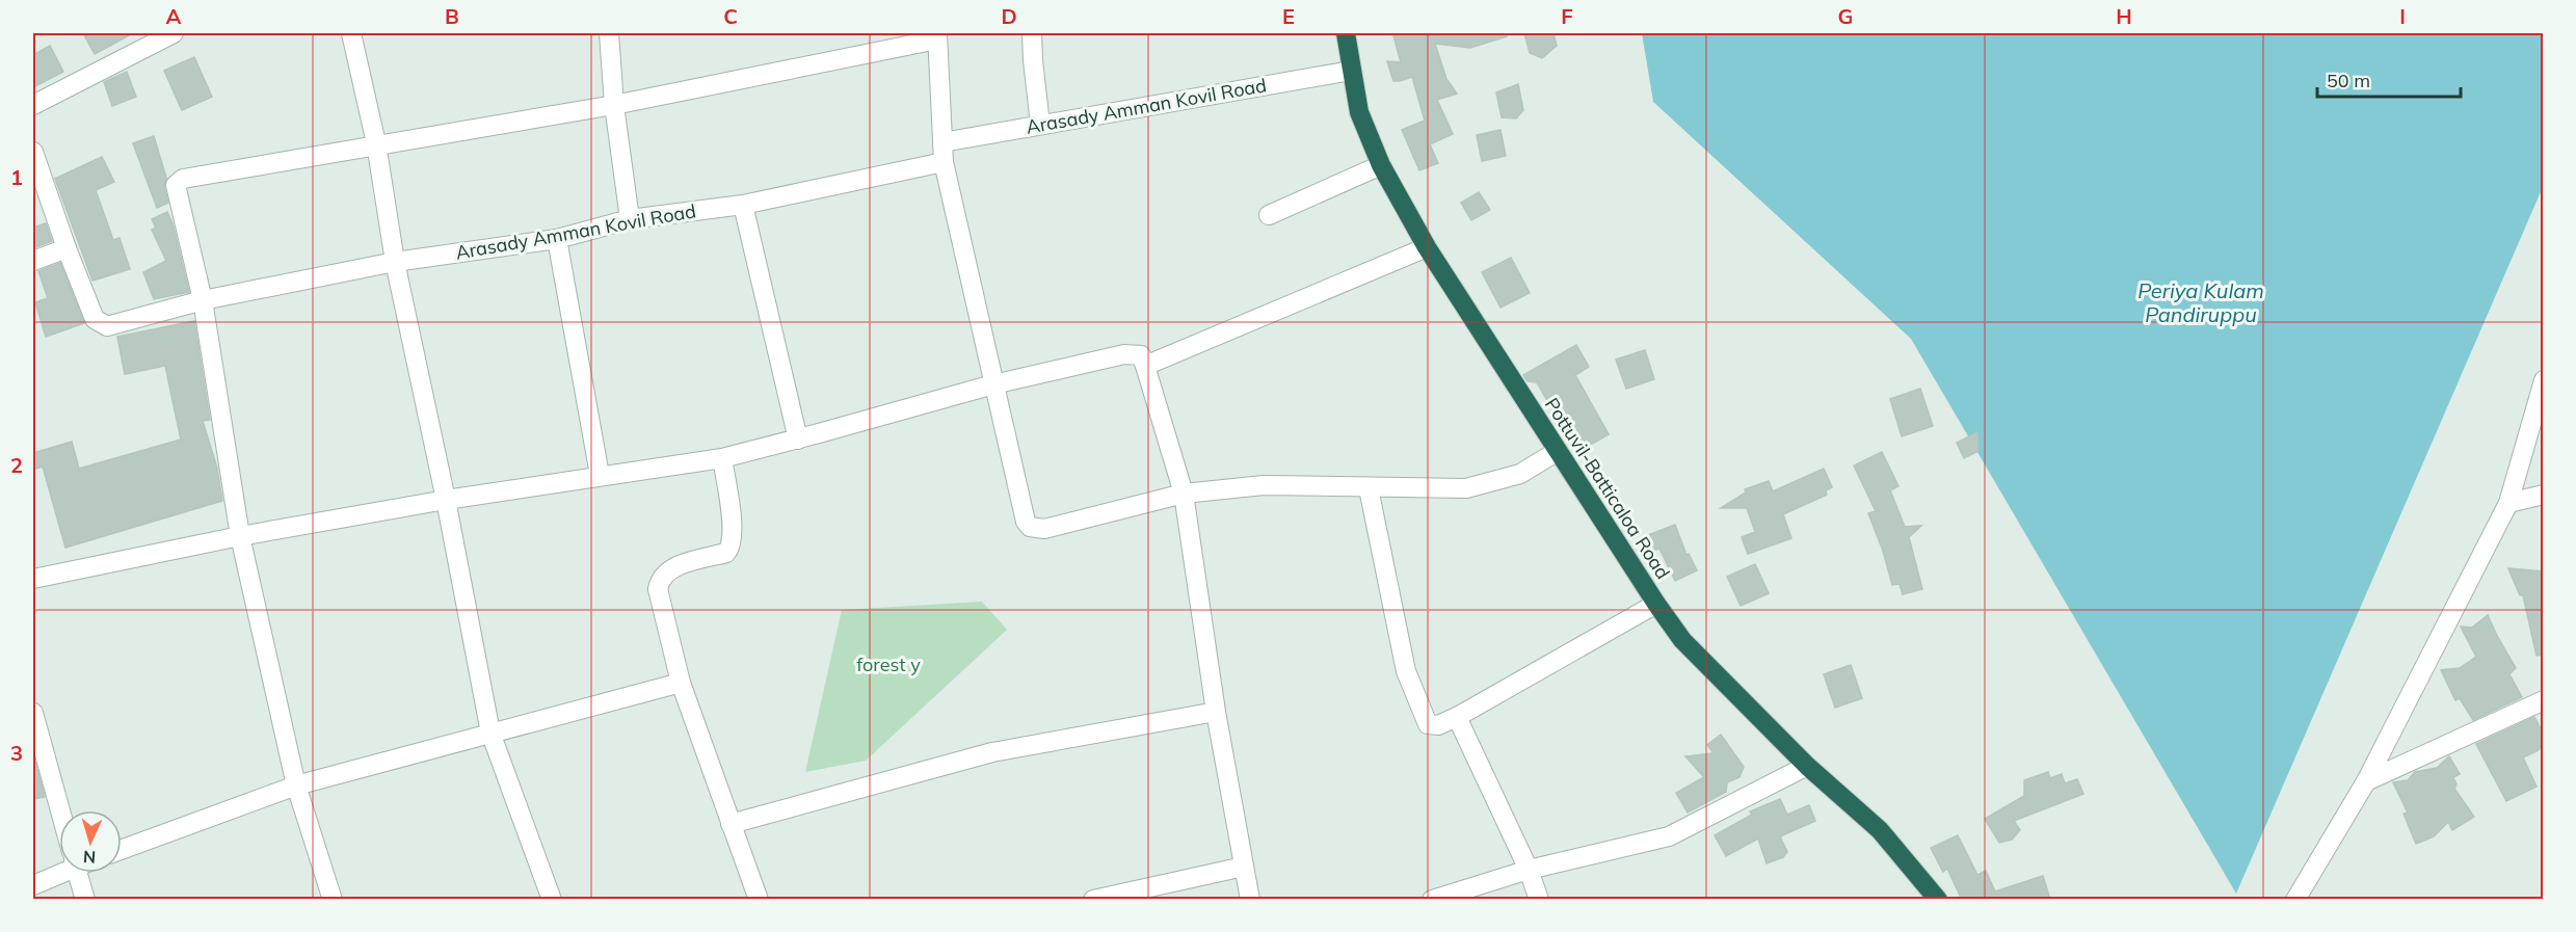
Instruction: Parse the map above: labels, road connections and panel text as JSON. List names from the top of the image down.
{
  "streets": {
    "highway": ["Pottuvil-Batticaloa Road"],
    "street": ["Arasady Amman Kovil Road"]
  },
  "crossings": [
    ["Arasady Amman Kovil Road", "Pottuvil-Batticaloa Road"]
  ],
  "water": ["Periya Kulam Pandiruppu"],
  "parks": ["forest y"],
  "scale_bar": "50 m",
  "north": "bottom",
  "grid": {
    "columns": [
      "A",
      "B",
      "C",
      "D",
      "E",
      "F",
      "G",
      "H",
      "I"
    ],
    "rows": ["1", "2", "3"]
  }
}
